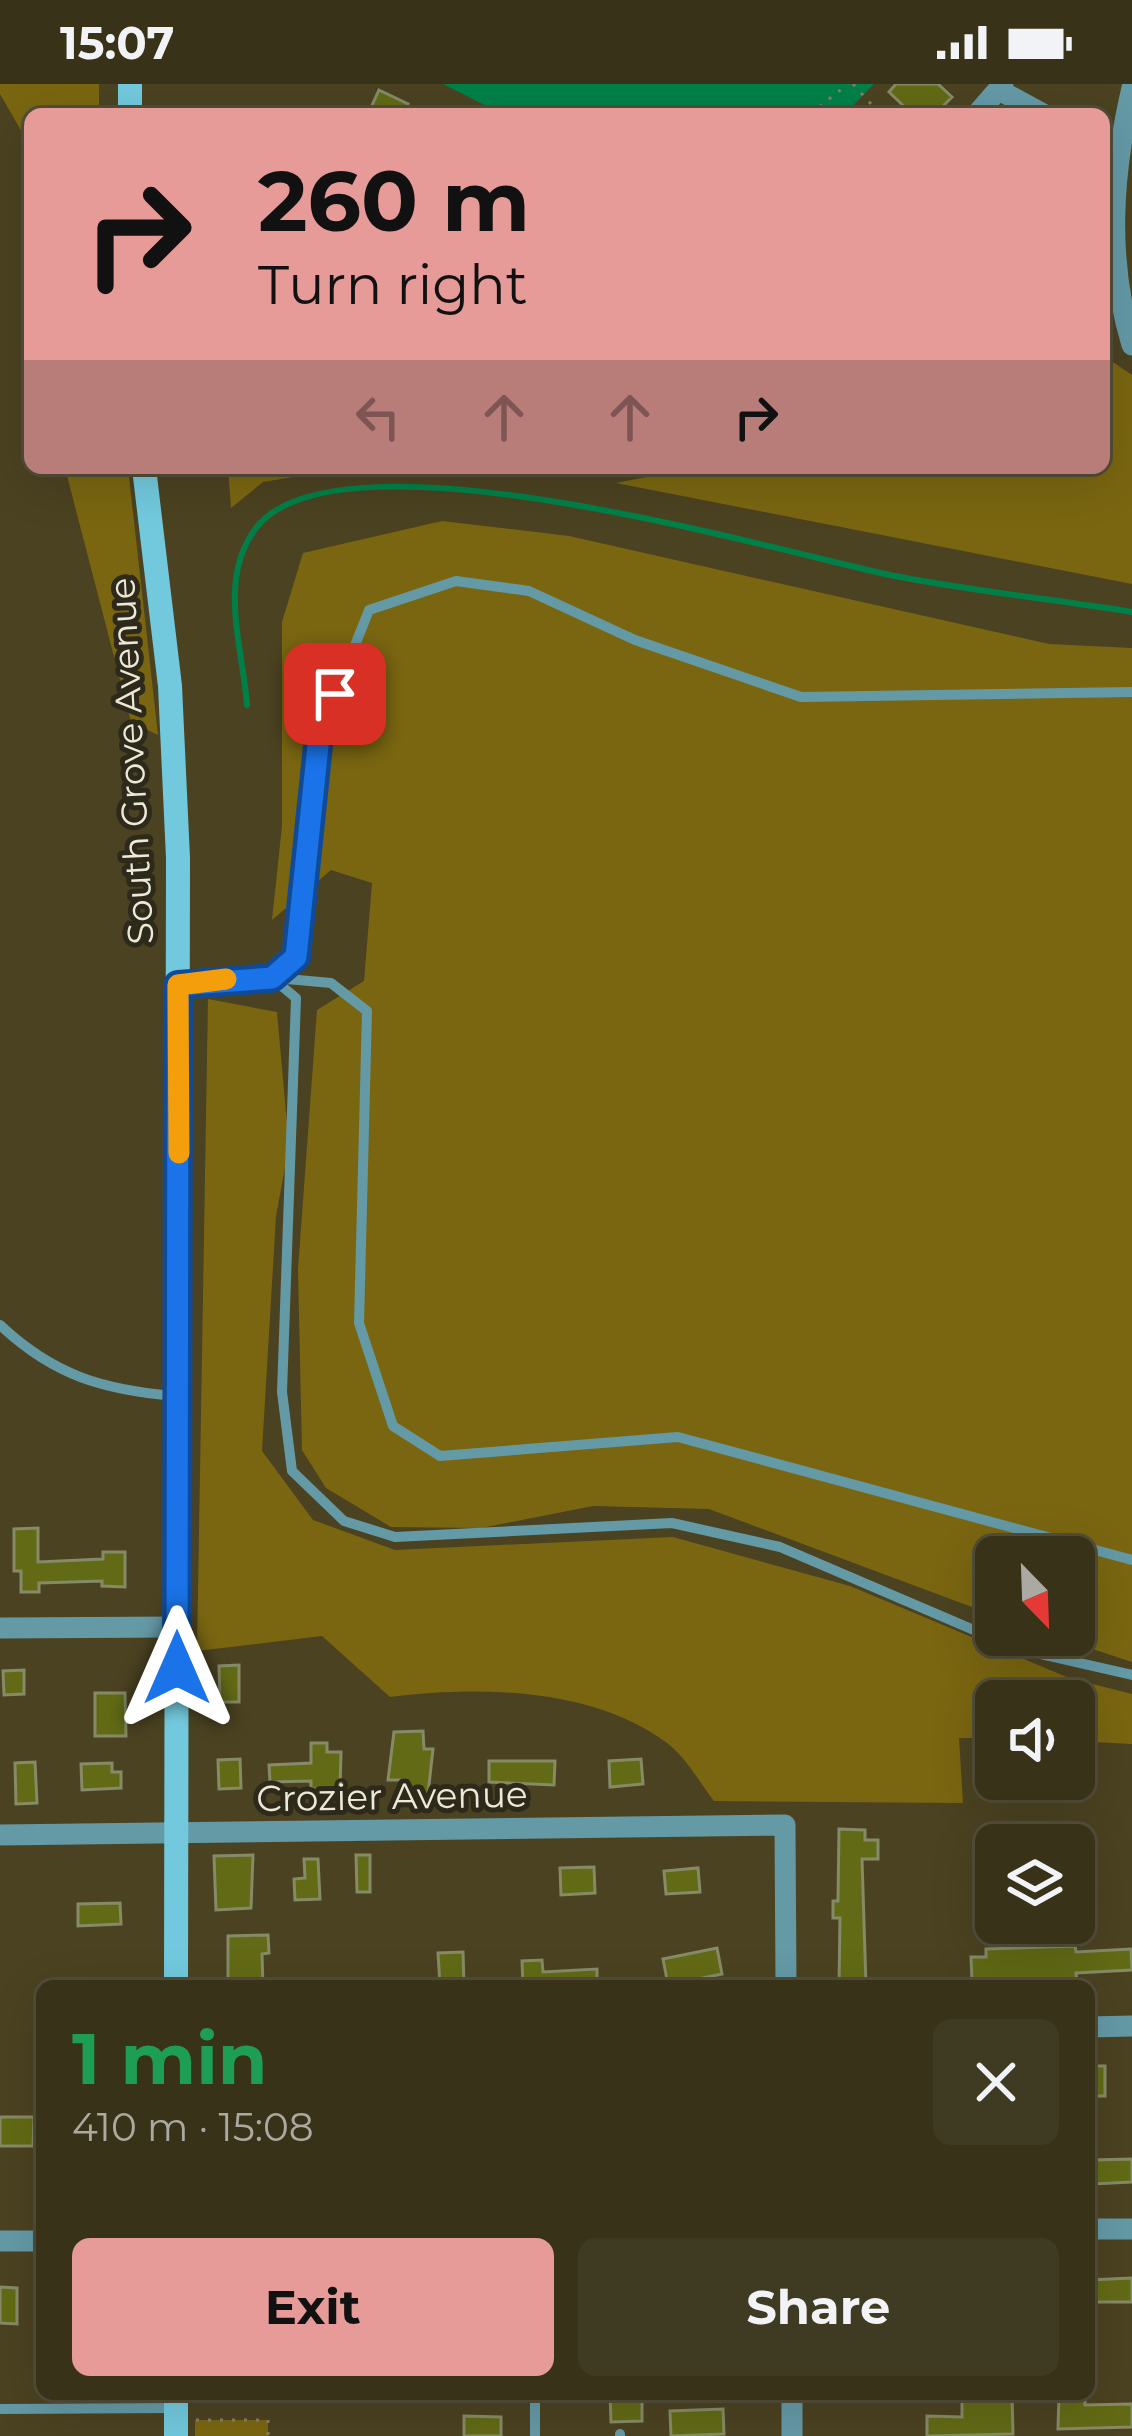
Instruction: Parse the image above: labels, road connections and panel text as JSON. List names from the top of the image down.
{
  "streets": {
    "main road": ["South Grove Avenue"],
    "street": ["Crozier Avenue"]
  },
  "crossings": [
    ["South Grove Avenue", "Crozier Avenue"]
  ],
  "north": "bottom right",
  "page": {
    "status": "15:07",
    "turn": ["260 m", "Turn right"],
    "heading": ["1 min", "410 m · 15:08"],
    "buttons": ["Exit", "Share"]
  }
}
